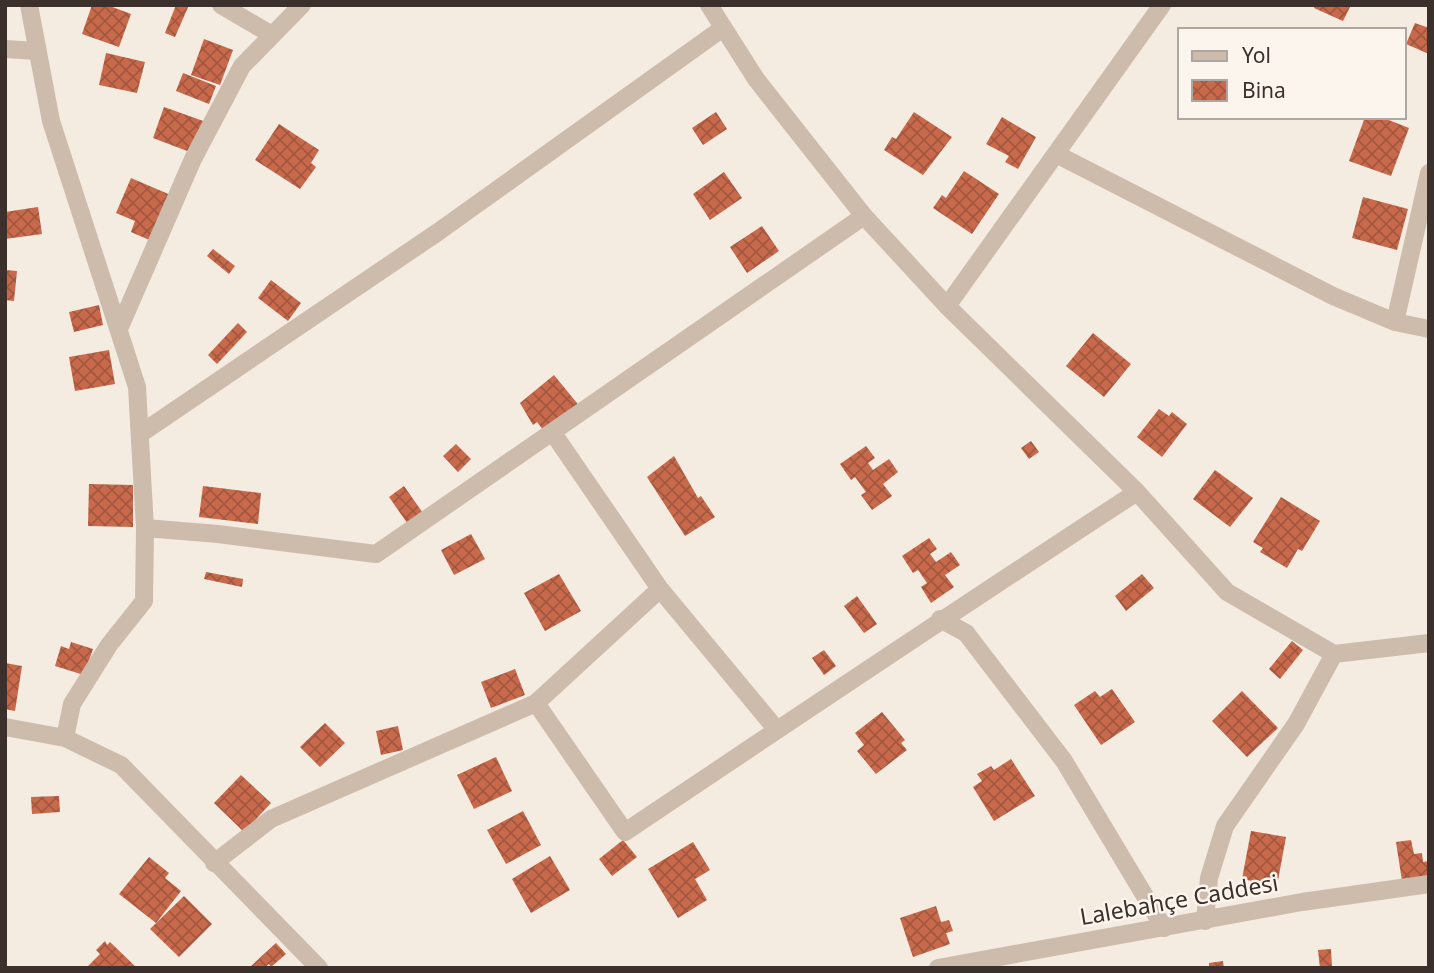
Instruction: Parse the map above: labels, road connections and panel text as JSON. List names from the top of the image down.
{
  "streets": {
    "street": ["Lalebahçe Caddesi"]
  },
  "legend": ["Yol", "Bina"]
}
